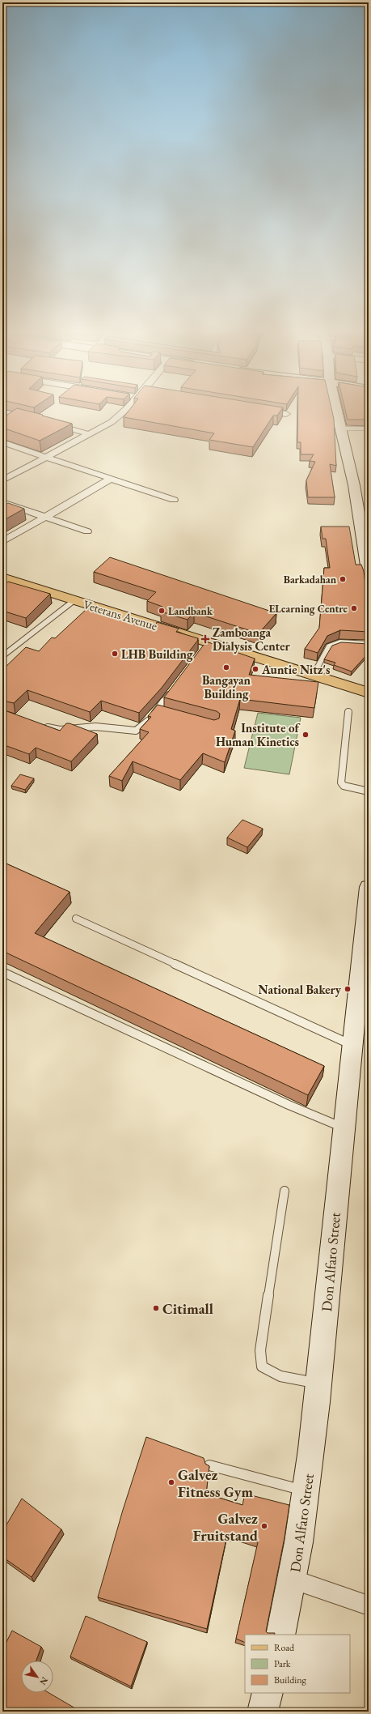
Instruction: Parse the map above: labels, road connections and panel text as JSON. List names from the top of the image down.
{
  "streets": {
    "main road": ["Veterans Avenue", "Don Alfaro Street"]
  },
  "places": {
    "other": [
      "Barkadahan",
      "ELearning Centre",
      "Landbank",
      "LHB Building",
      "Bangayan Building",
      "Auntie Nitz's",
      "Institute of Human Kinetics",
      "National Bakery",
      "Citimall",
      "Galvez Fitness Gym",
      "Galvez Fruitstand"
    ],
    "health": ["Zamboanga Dialysis Center"]
  },
  "legend": ["Road", "Park", "Building"],
  "north": "bottom right"
}
